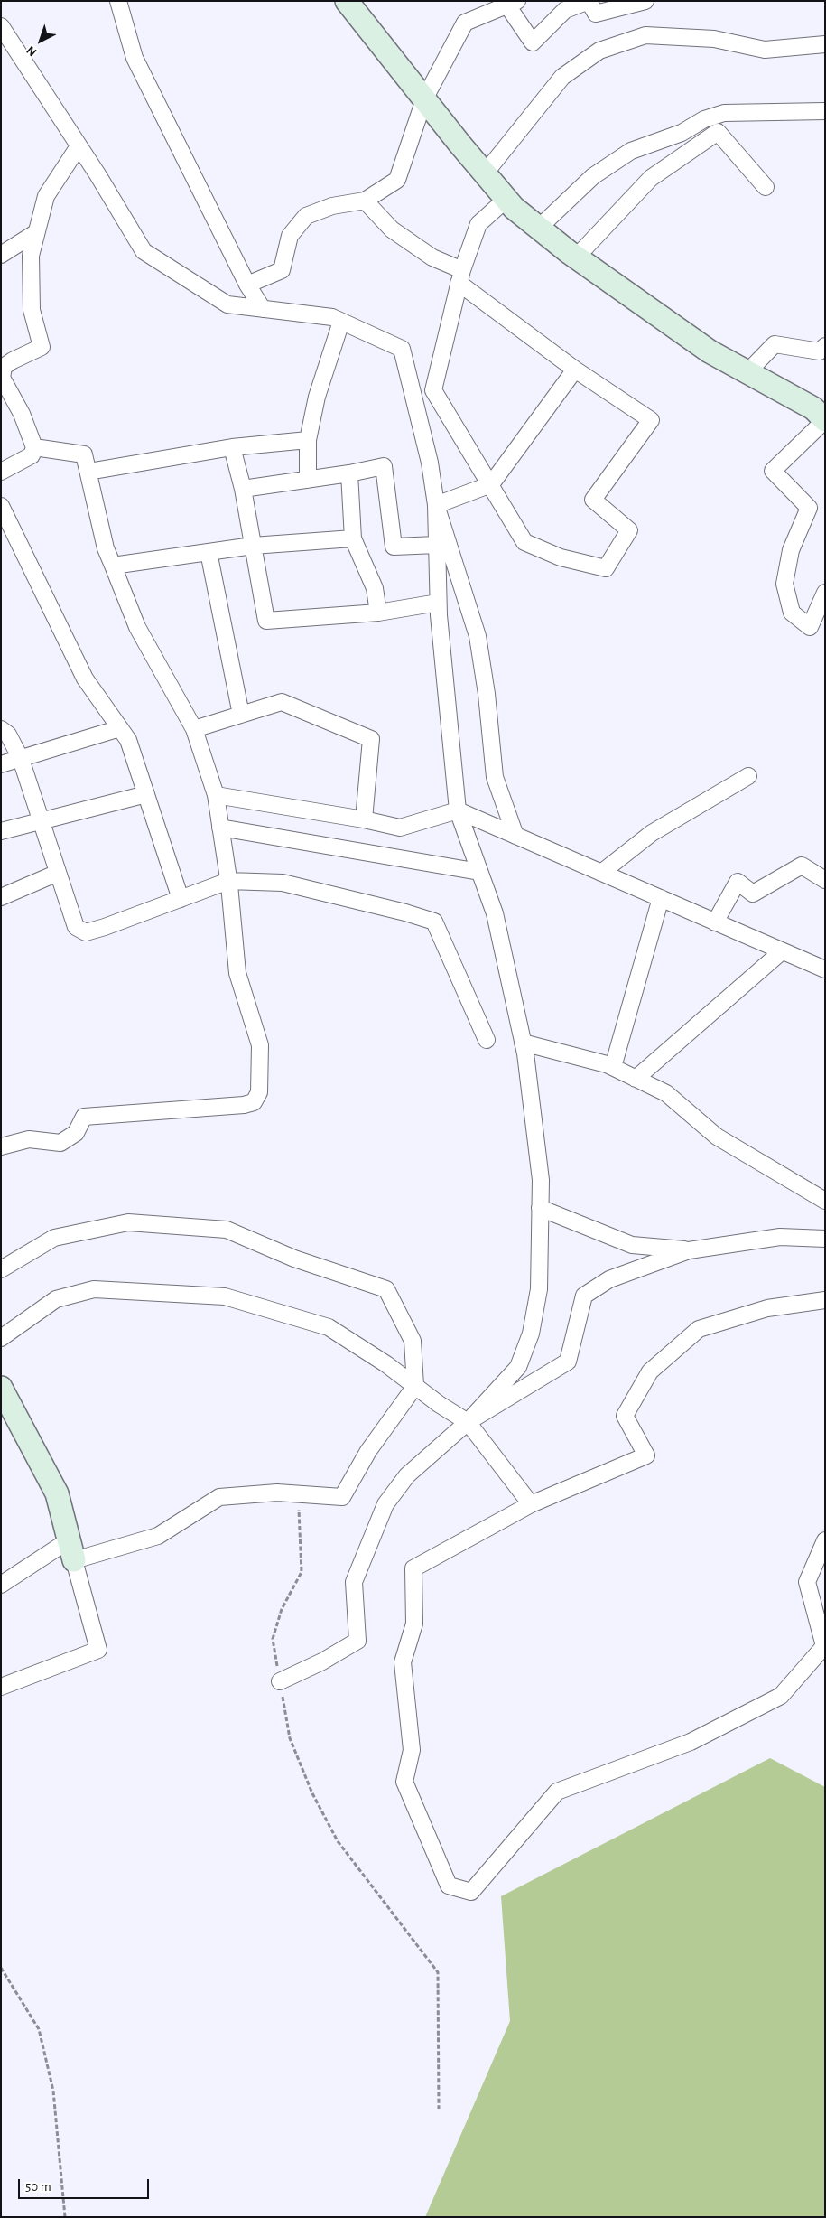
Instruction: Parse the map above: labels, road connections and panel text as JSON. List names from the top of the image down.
{
  "scale_bar": "50 m",
  "north": "bottom left"
}
